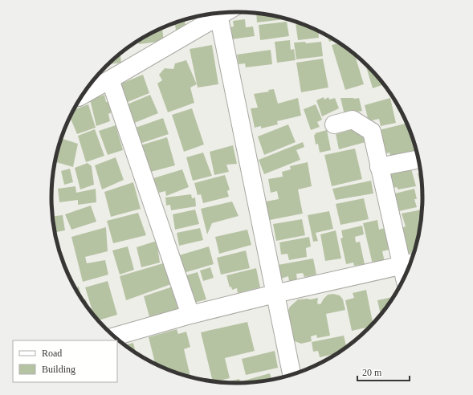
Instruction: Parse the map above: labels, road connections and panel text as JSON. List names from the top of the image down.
{
  "legend": ["Road", "Building"],
  "scale_bar": "20 m"
}
